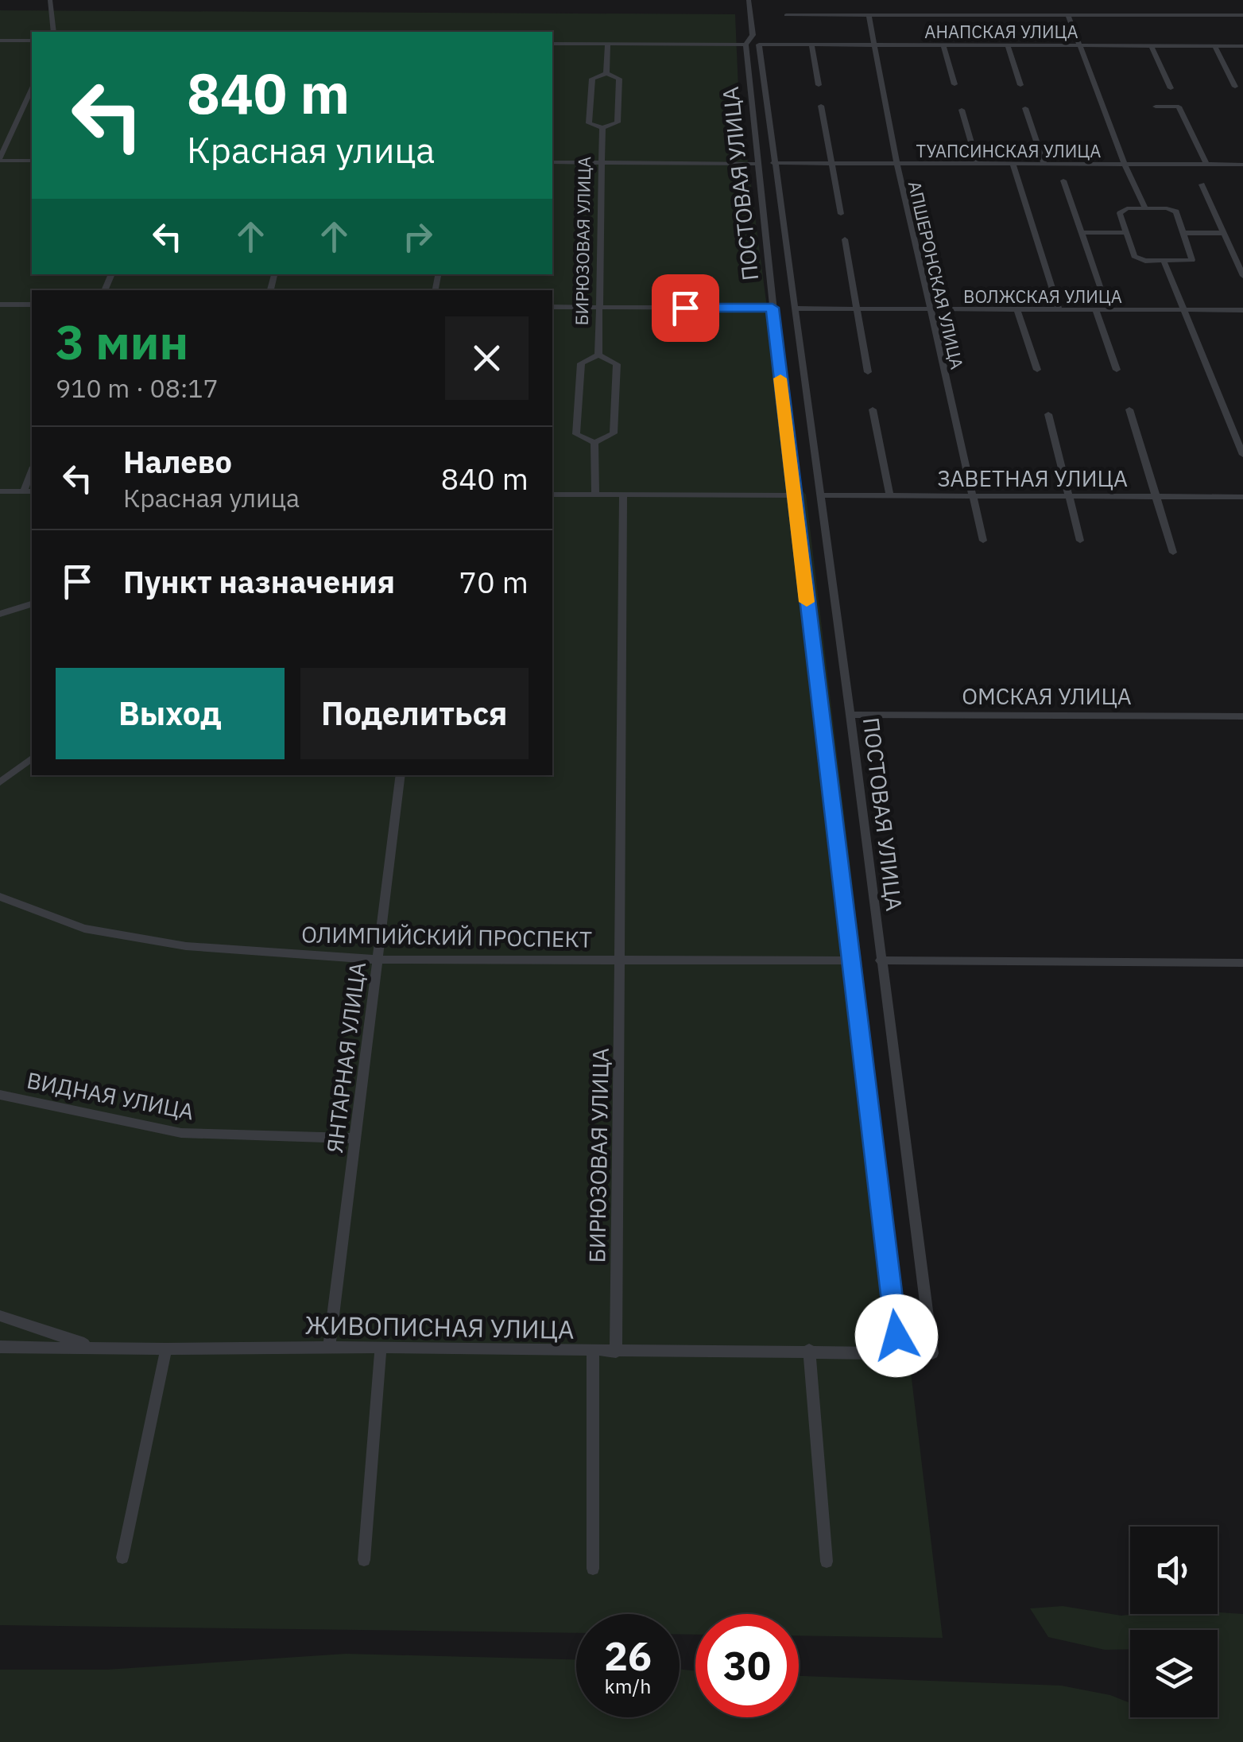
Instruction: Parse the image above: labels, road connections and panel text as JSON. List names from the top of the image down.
{
  "streets": {
    "street": [
      "АНАПСКАЯ УЛИЦА",
      "ТУАПСИНСКАЯ УЛИЦА",
      "ПОСТОВАЯ УЛИЦА",
      "БИРЮЗОВАЯ УЛИЦА",
      "АПШЕРОНСКАЯ УЛИЦА",
      "ВОЛЖСКАЯ УЛИЦА",
      "ЗАВЕТНАЯ УЛИЦА",
      "ОМСКАЯ УЛИЦА",
      "ОЛИМПИЙСКИЙ ПРОСПЕКТ",
      "ЯНТАРНАЯ УЛИЦА",
      "ВИДНАЯ УЛИЦА",
      "ЖИВОПИСНАЯ УЛИЦА"
    ]
  },
  "crossings": [
    ["АНАПСКАЯ УЛИЦА", "ПОСТОВАЯ УЛИЦА"],
    ["АНАПСКАЯ УЛИЦА", "АПШЕРОНСКАЯ УЛИЦА"],
    ["ТУАПСИНСКАЯ УЛИЦА", "ПОСТОВАЯ УЛИЦА"],
    ["ТУАПСИНСКАЯ УЛИЦА", "АПШЕРОНСКАЯ УЛИЦА"],
    ["ПОСТОВАЯ УЛИЦА", "ВОЛЖСКАЯ УЛИЦА"],
    ["ПОСТОВАЯ УЛИЦА", "ЗАВЕТНАЯ УЛИЦА"],
    ["ПОСТОВАЯ УЛИЦА", "ОМСКАЯ УЛИЦА"],
    ["ПОСТОВАЯ УЛИЦА", "ОЛИМПИЙСКИЙ ПРОСПЕКТ"],
    ["ПОСТОВАЯ УЛИЦА", "ЖИВОПИСНАЯ УЛИЦА"],
    ["БИРЮЗОВАЯ УЛИЦА", "ОЛИМПИЙСКИЙ ПРОСПЕКТ"],
    ["БИРЮЗОВАЯ УЛИЦА", "ЖИВОПИСНАЯ УЛИЦА"],
    ["АПШЕРОНСКАЯ УЛИЦА", "ВОЛЖСКАЯ УЛИЦА"],
    ["АПШЕРОНСКАЯ УЛИЦА", "ЗАВЕТНАЯ УЛИЦА"],
    ["ОЛИМПИЙСКИЙ ПРОСПЕКТ", "ЯНТАРНАЯ УЛИЦА"],
    ["ЯНТАРНАЯ УЛИЦА", "ВИДНАЯ УЛИЦА"],
    ["ЯНТАРНАЯ УЛИЦА", "ЖИВОПИСНАЯ УЛИЦА"]
  ],
  "page": {
    "turn": ["840 m", "Красная улица"],
    "heading": ["3 мин", "910 m · 08:17"],
    "list": [
      {
        "name": "Налево",
        "note": "Красная улица",
        "value": "840 m"
      },
      {
        "name": "Пункт назначения",
        "value": "70 m"
      }
    ],
    "buttons": ["Выход", "Поделиться"],
    "speed": "26 km/h",
    "limit": "30"
  }
}
